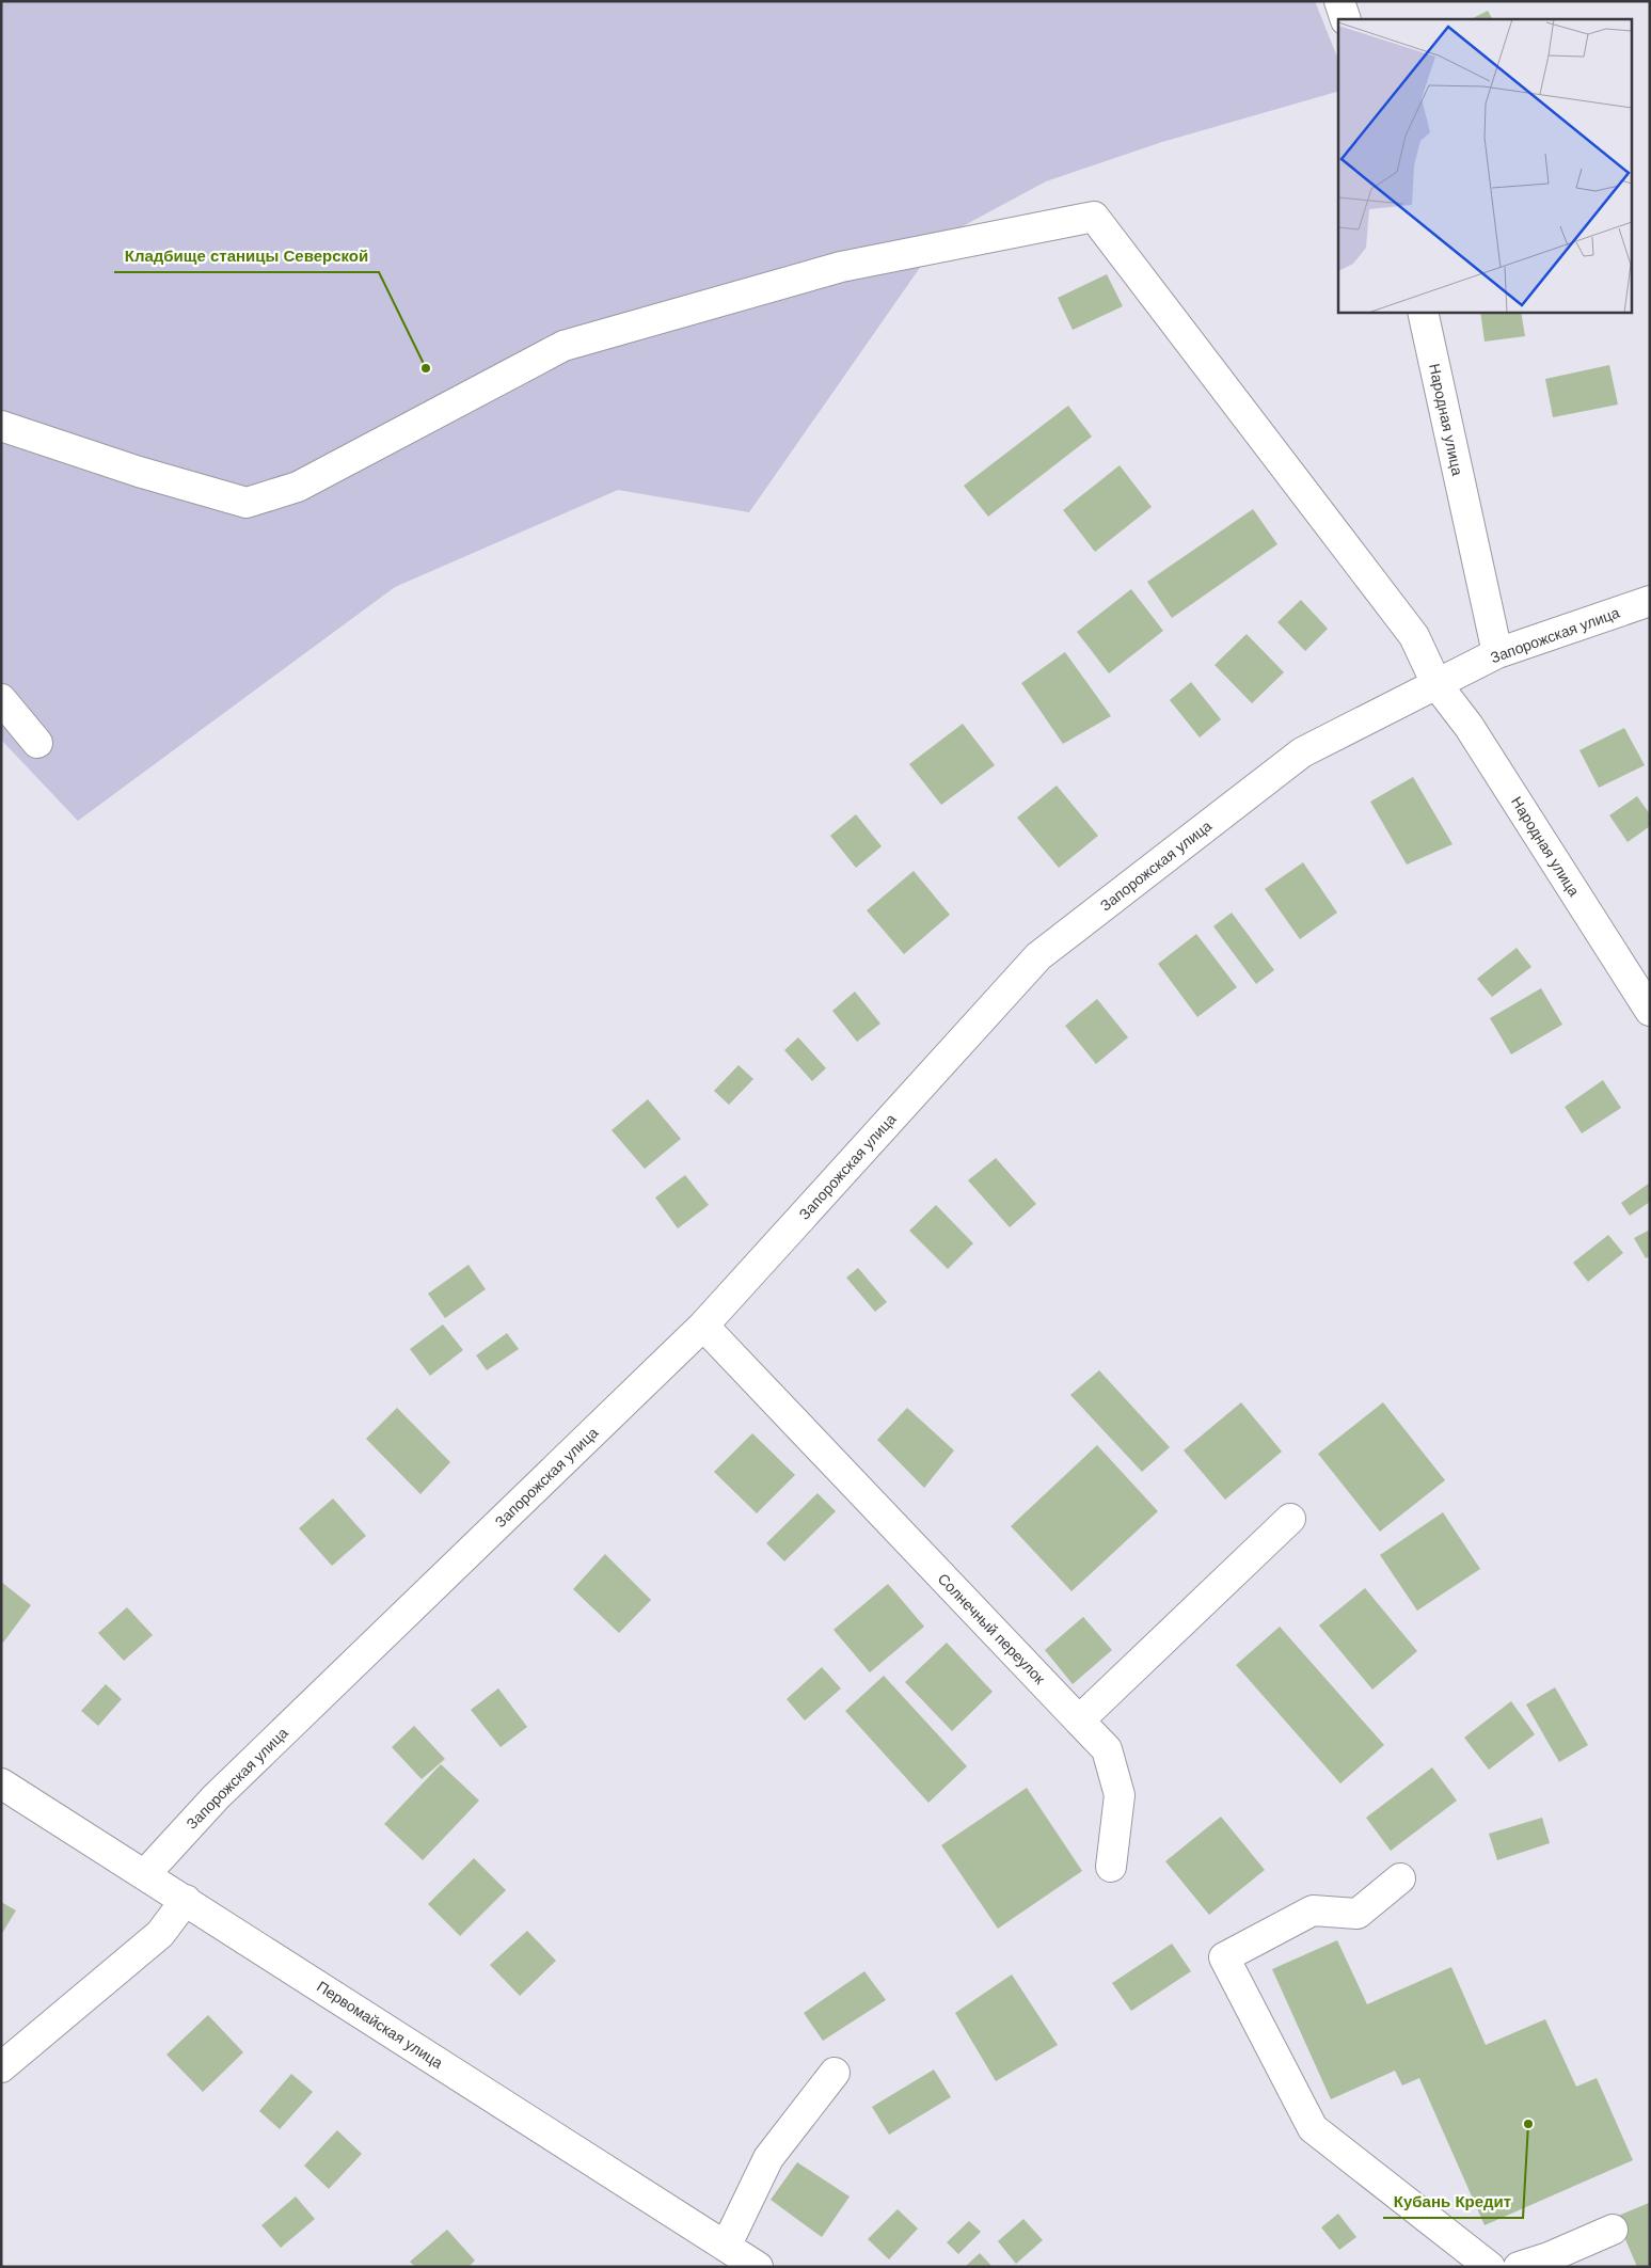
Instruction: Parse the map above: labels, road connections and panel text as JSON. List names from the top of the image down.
{
  "streets": {
    "street": [
      "Народная улица",
      "Запорожская улица",
      "Солнечный переулок",
      "Первомайская улица"
    ]
  },
  "crossings": [
    ["Народная улица", "Запорожская улица"],
    ["Запорожская улица", "Солнечный переулок"],
    ["Запорожская улица", "Первомайская улица"]
  ],
  "places": ["Кладбище станицы Северской", "Кубань Кредит"]
}
